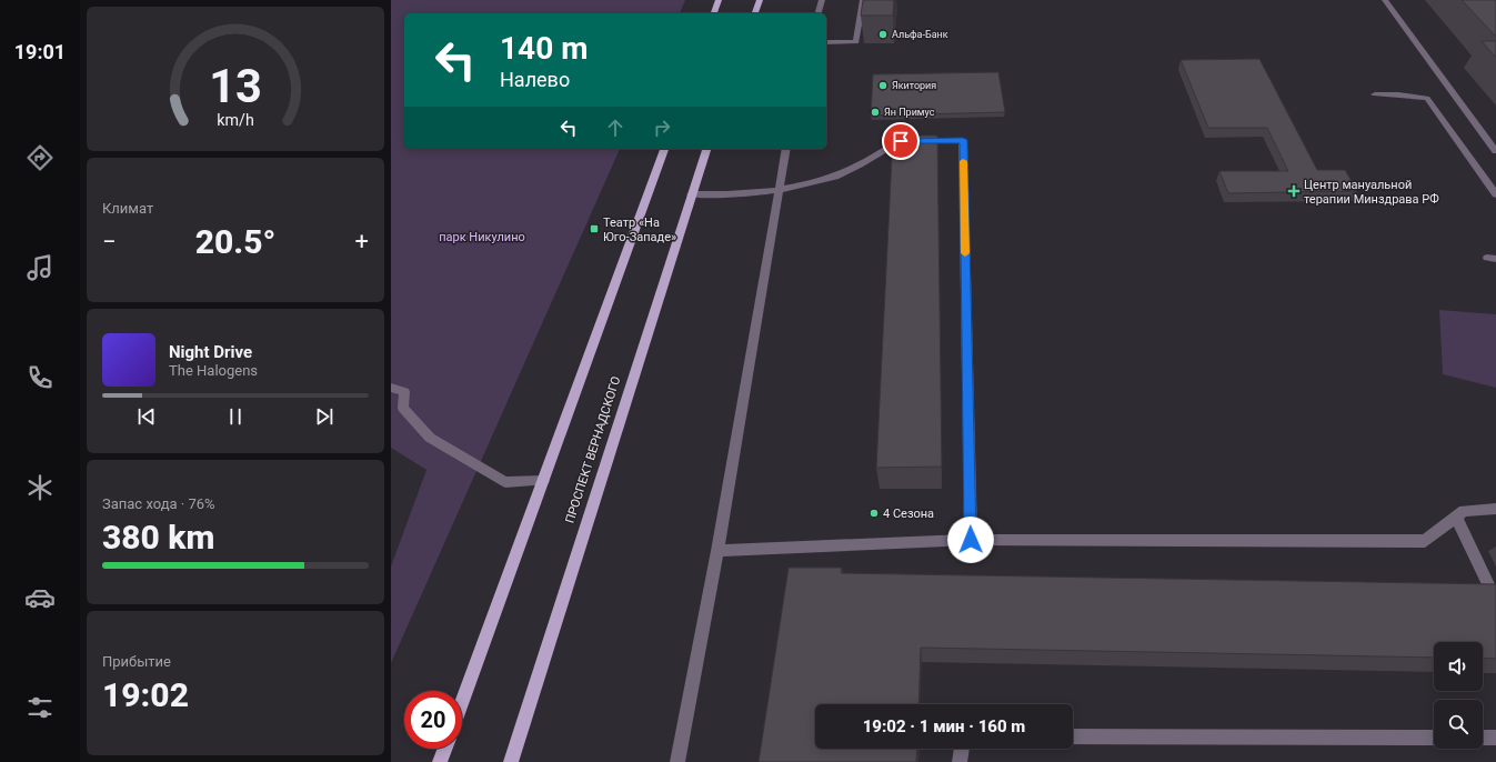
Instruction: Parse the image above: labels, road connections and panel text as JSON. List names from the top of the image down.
{
  "streets": {
    "main road": ["ПРОСПЕКТ ВЕРНАДСКОГО"]
  },
  "parks": ["парк Никулино"],
  "places": {
    "other": [
      "Альфа-Банк",
      "Якитория",
      "Ян Примус",
      "4 Сезона"
    ],
    "health": ["Центр мануальной терапии Минздрава РФ"],
    "transit": ["Театр «На Юго-Западе»"]
  },
  "page": {
    "tabs": "19:01",
    "turn": ["140 m", "Налево"],
    "tile": [
      "Климат",
      ["Запас хода · 76%", "380 km"],
      ["Прибытие", "19:02"]
    ],
    "heat": ["−", "20.5°", "+"],
    "song": ["Night Drive", "The Halogens"],
    "limit": "20",
    "trip": "19:02 · 1 мин · 160 m",
    "gauge": ["13", "km/h"]
  }
}
